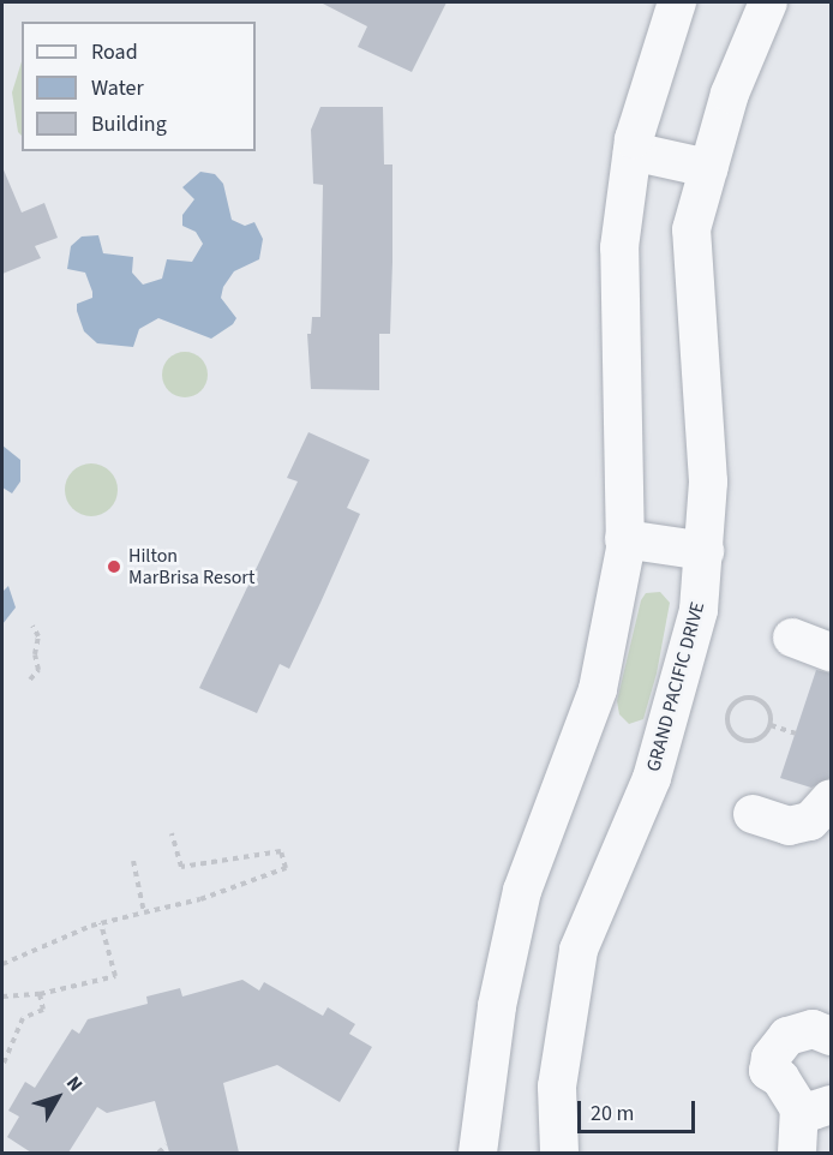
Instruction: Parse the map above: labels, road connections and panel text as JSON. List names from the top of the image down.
{
  "streets": {
    "street": ["GRAND PACIFIC DRIVE"]
  },
  "places": ["Hilton MarBrisa Resort"],
  "legend": ["Road", "Water", "Building"],
  "scale_bar": "20 m",
  "north": "top right"
}
